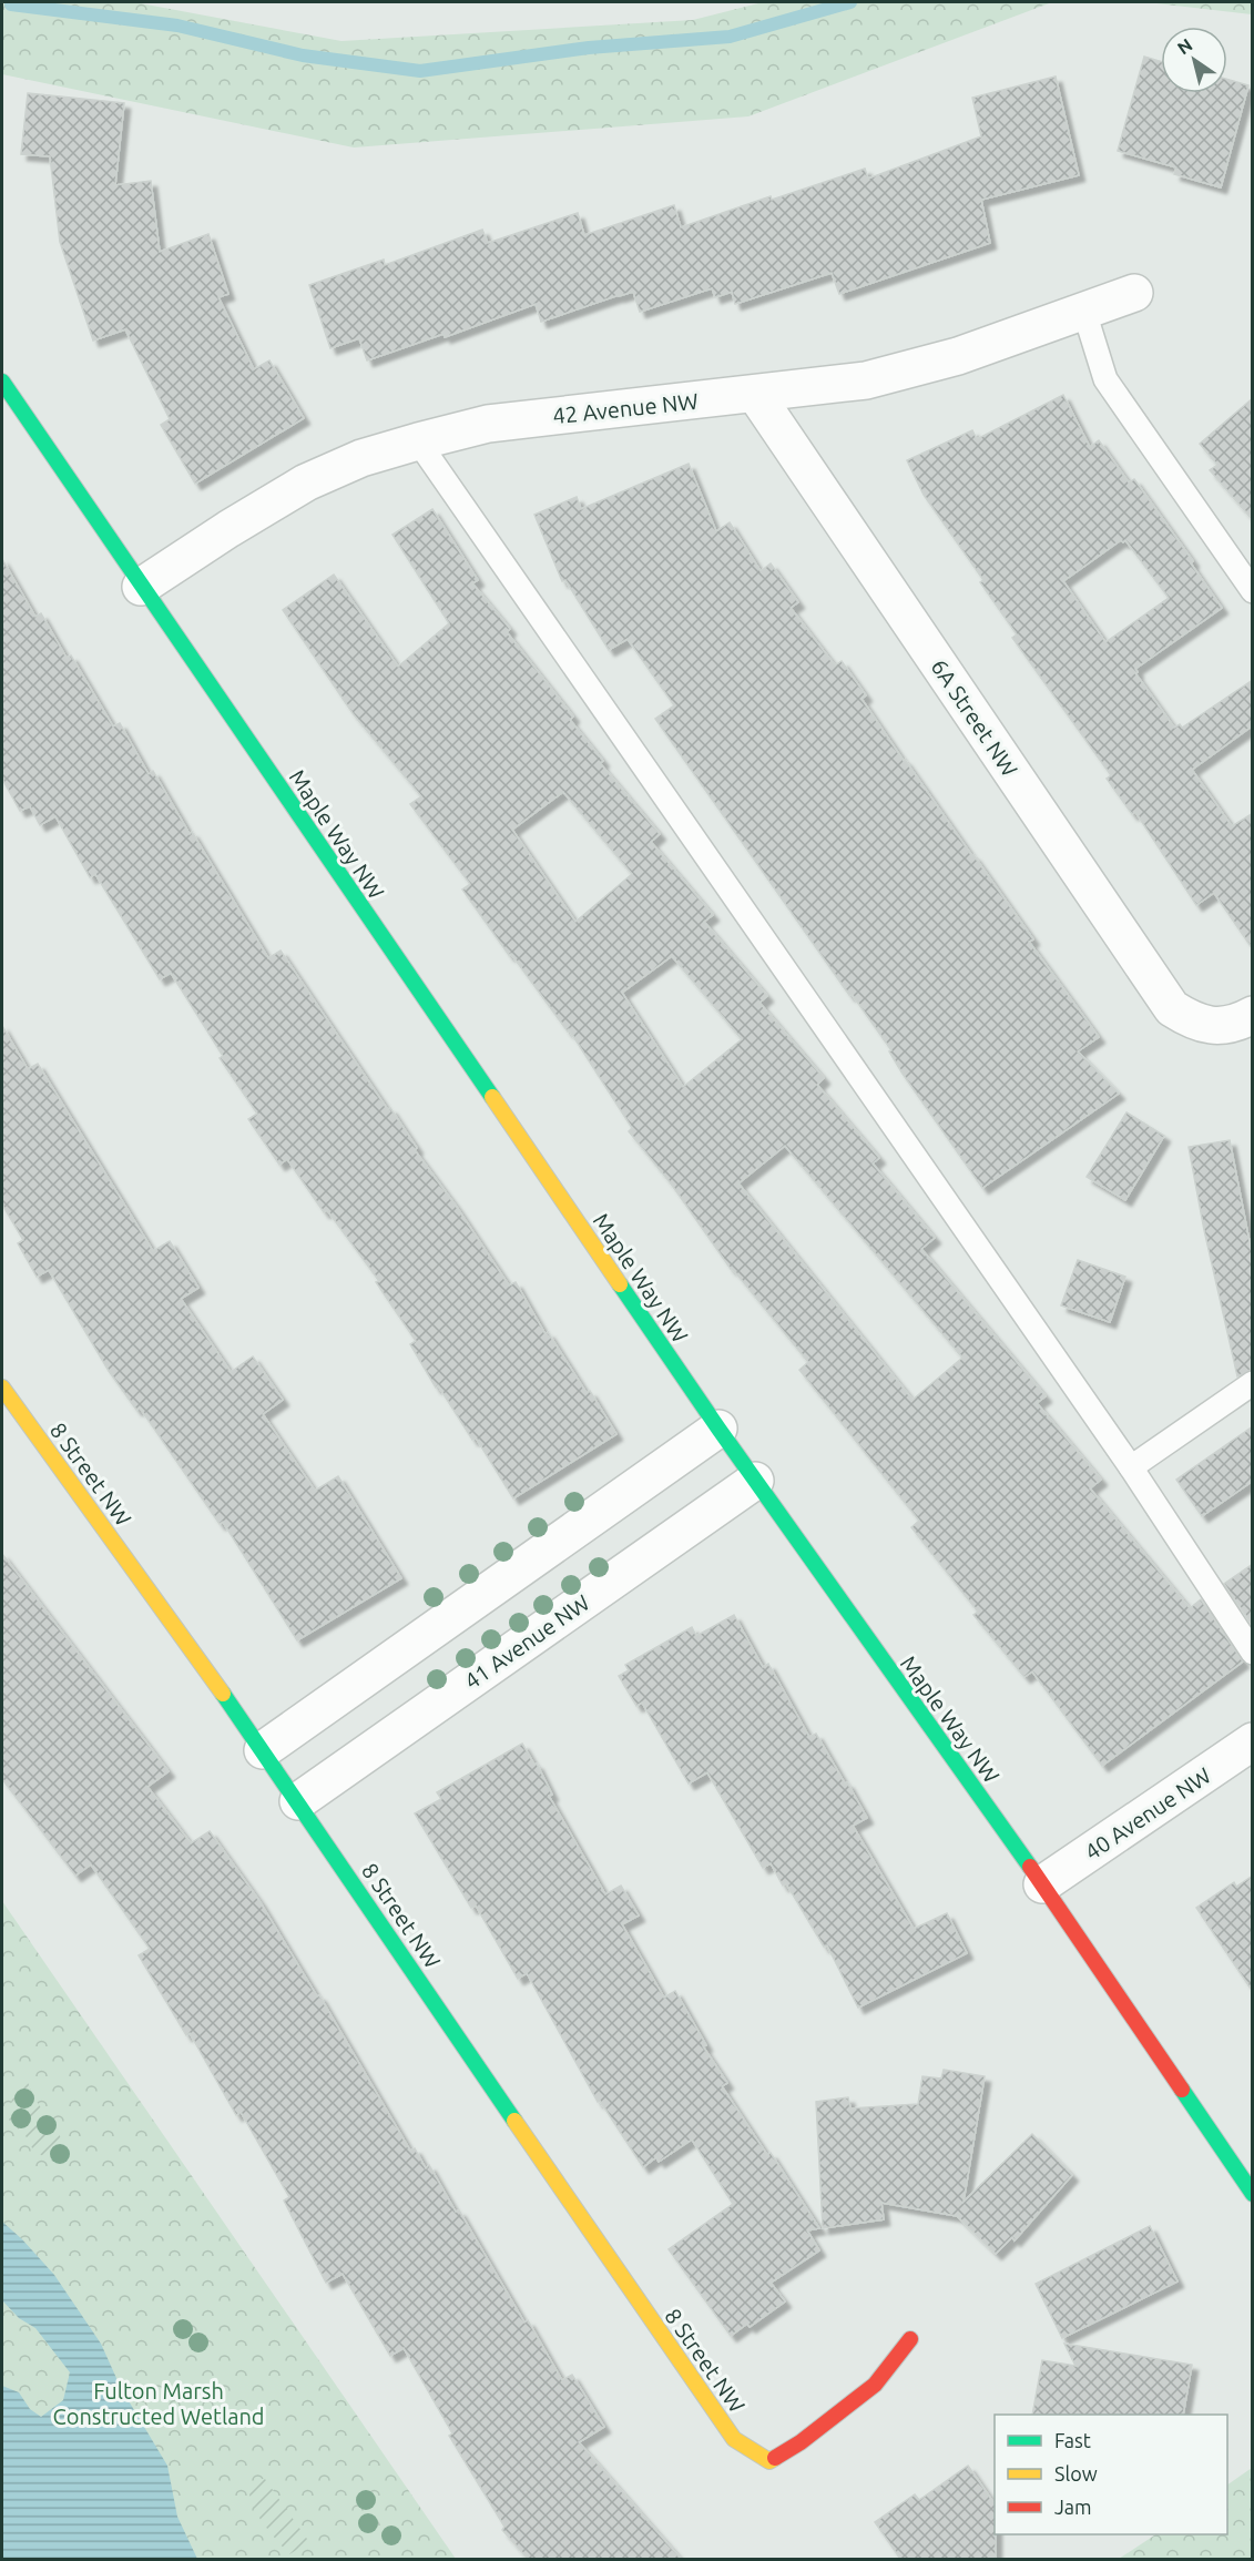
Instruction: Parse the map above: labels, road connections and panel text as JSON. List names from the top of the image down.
{
  "streets": {
    "street": [
      "42 Avenue NW",
      "6A Street NW",
      "Maple Way NW",
      "8 Street NW",
      "41 Avenue NW",
      "40 Avenue NW"
    ]
  },
  "crossings": [
    ["42 Avenue NW", "6A Street NW"],
    ["42 Avenue NW", "Maple Way NW"],
    ["Maple Way NW", "41 Avenue NW"],
    ["Maple Way NW", "40 Avenue NW"],
    ["8 Street NW", "41 Avenue NW"]
  ],
  "parks": ["Fulton Marsh Constructed Wetland"],
  "legend": ["Fast", "Slow", "Jam"],
  "north": "top left"
}
